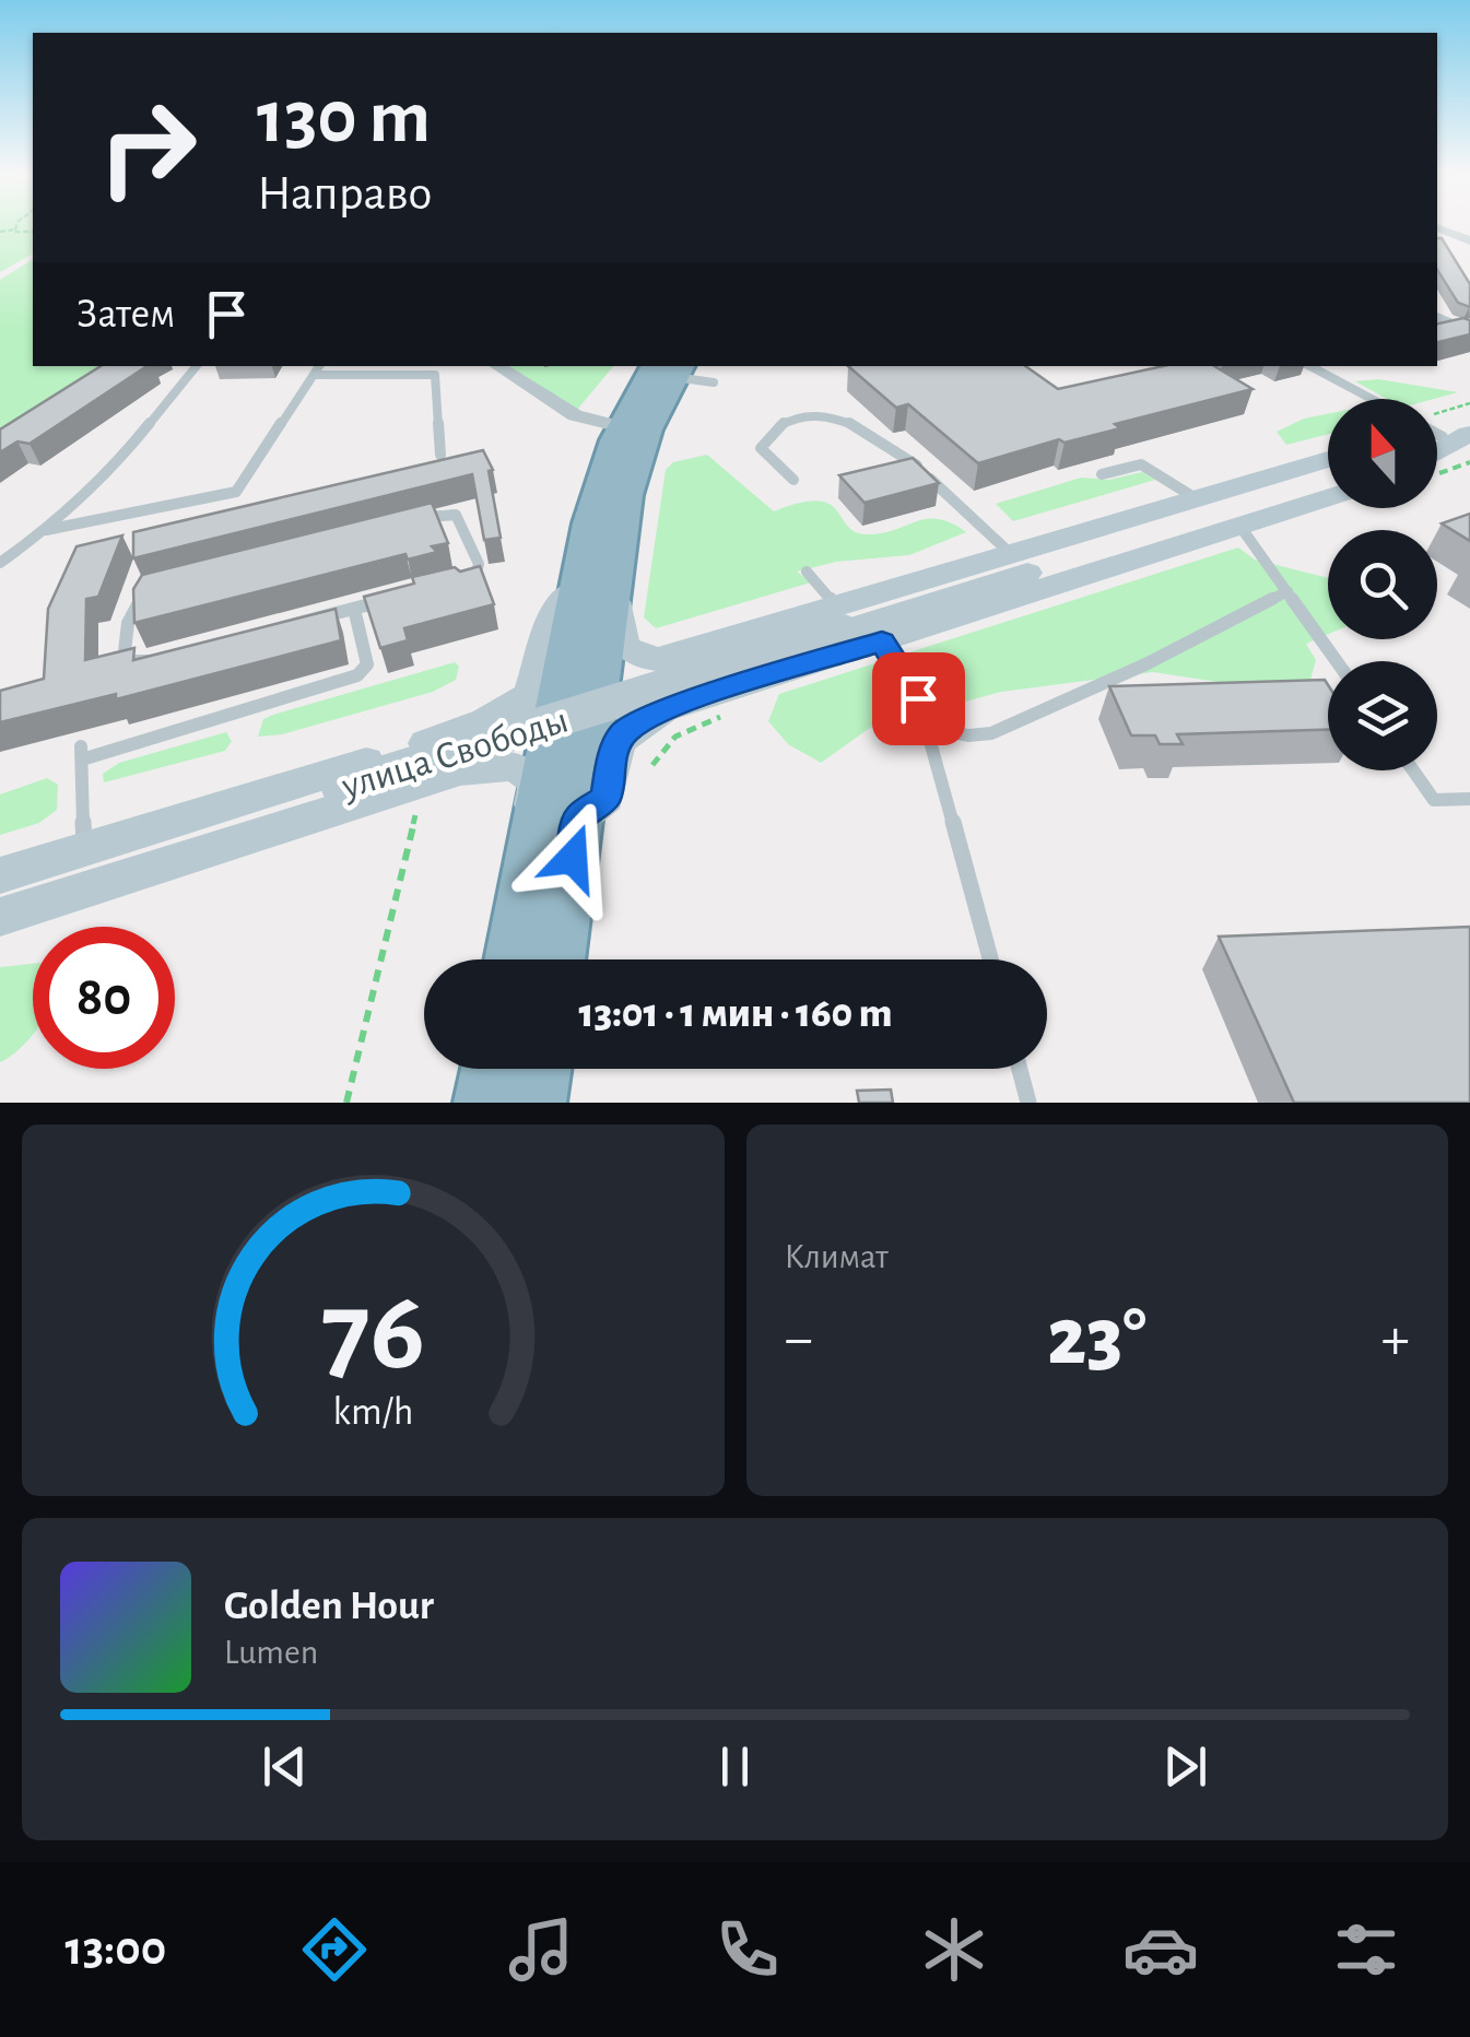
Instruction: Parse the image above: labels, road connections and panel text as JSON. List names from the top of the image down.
{
  "streets": {
    "main road": ["улица Свободы"]
  },
  "north": "top",
  "page": {
    "turn": ["130 m", "Направо"],
    "then": "Затем",
    "limit": "80",
    "trip": "13:01 · 1 мин · 160 m",
    "tile": "Климат",
    "heat": ["−", "23°", "+"],
    "song": ["Golden Hour", "Lumen"],
    "tabs": "13:00",
    "gauge": ["76", "km/h"]
  }
}
